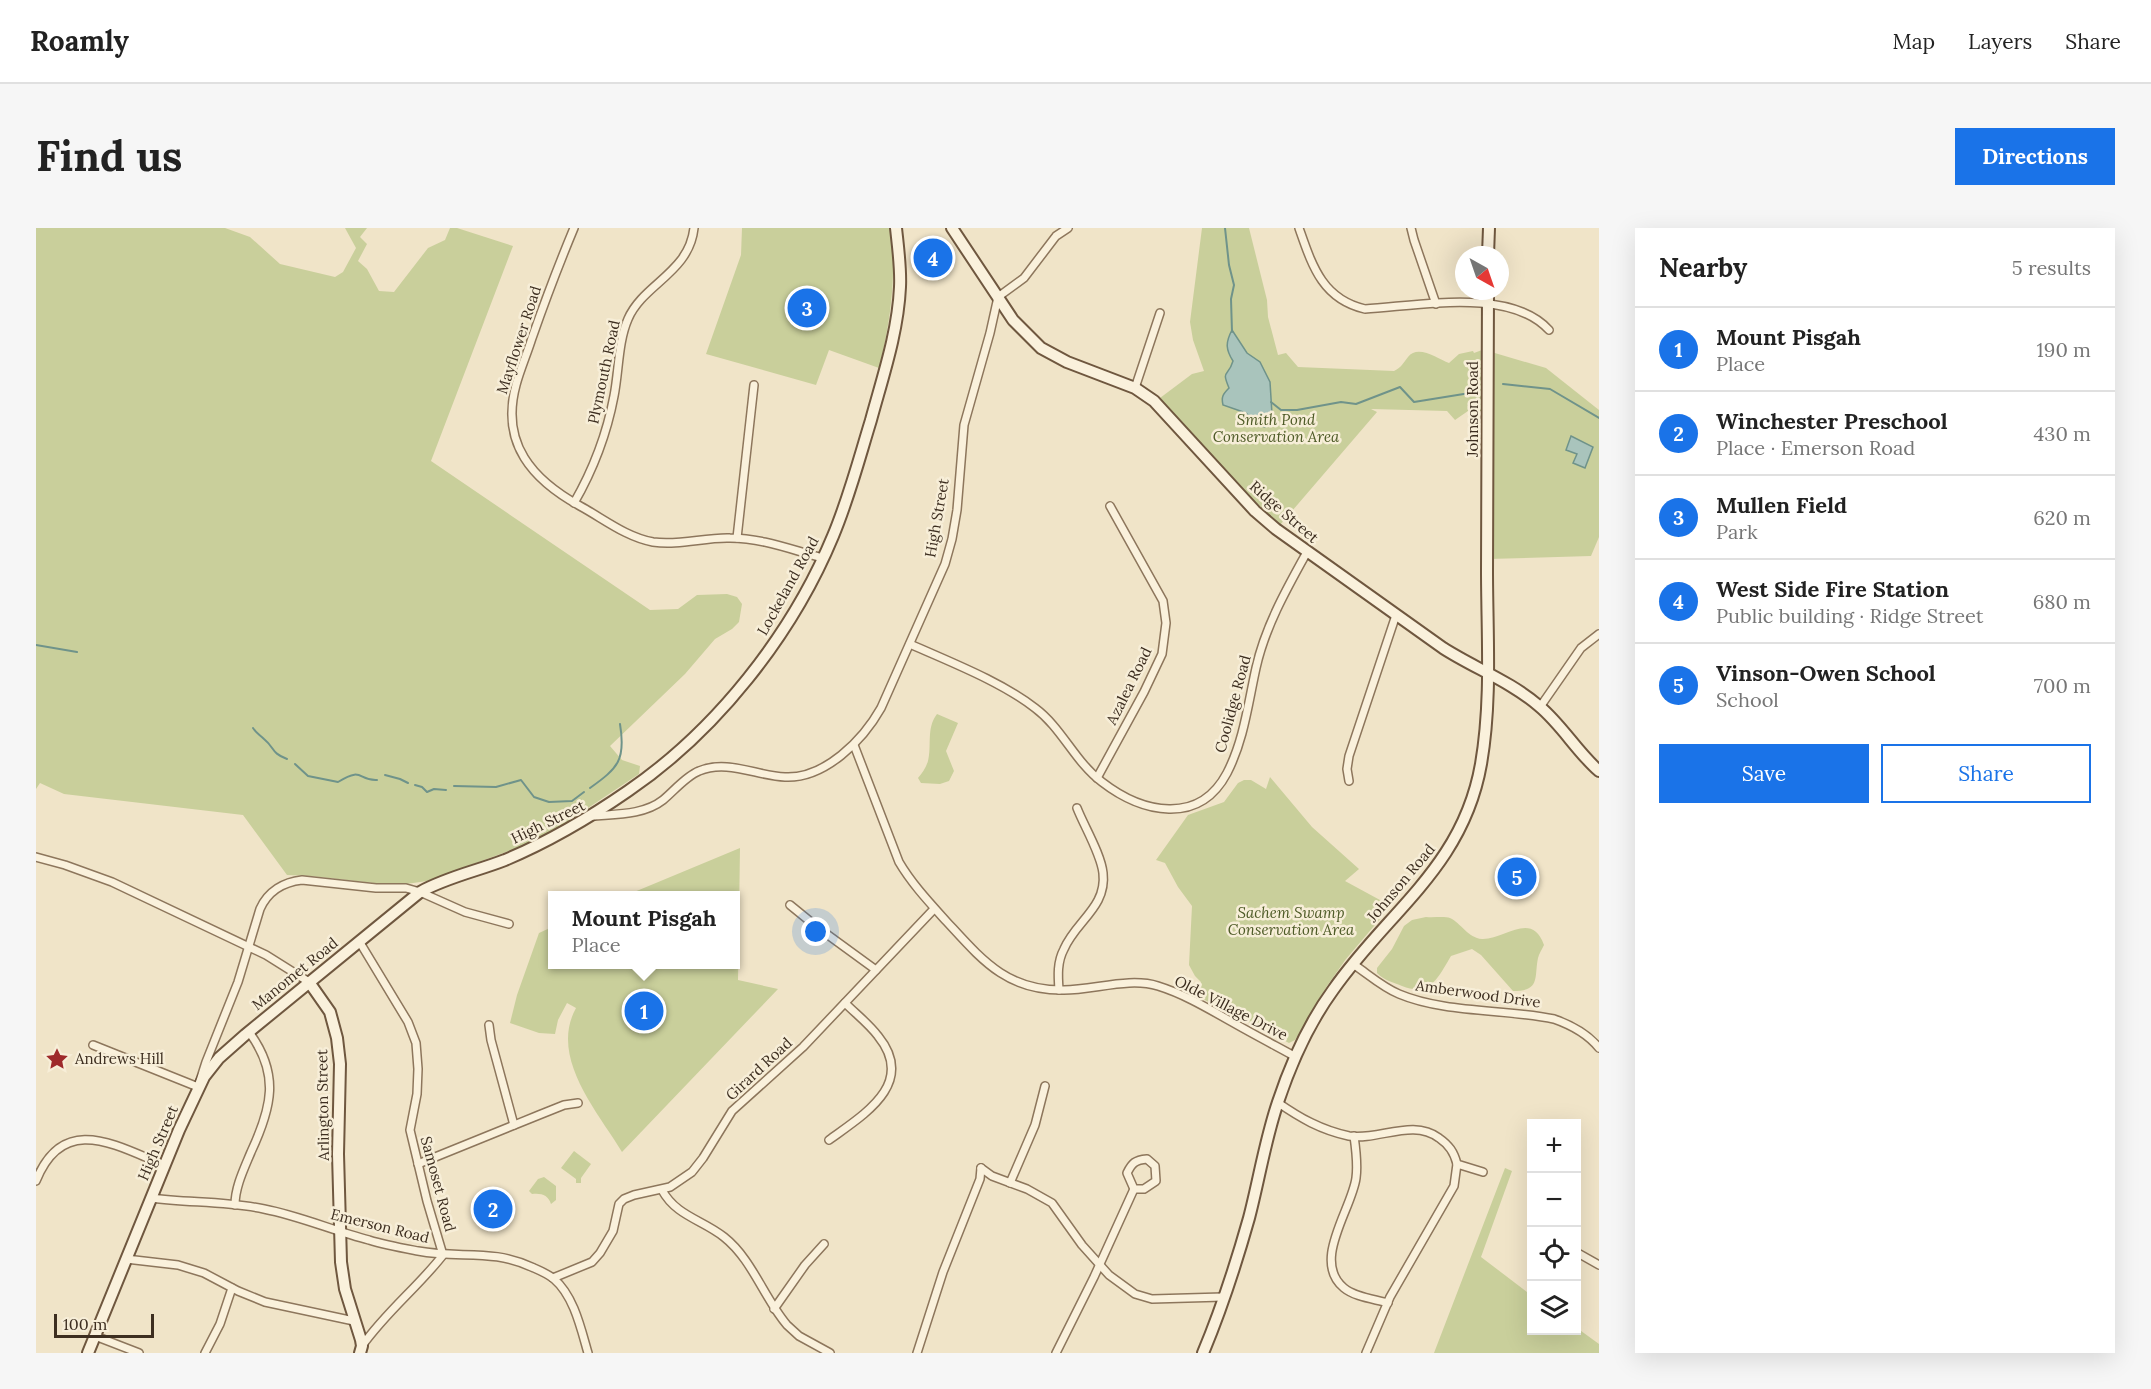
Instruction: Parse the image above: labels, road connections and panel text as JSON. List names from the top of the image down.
{
  "streets": {
    "street": [
      "Mayflower Road",
      "Plymouth Road",
      "Johnson Road",
      "Ridge Street",
      "High Street",
      "Lockeland Road",
      "Azalea Road",
      "Coolidge Road",
      "Manomet Road",
      "Amberwood Drive",
      "Olde Village Drive",
      "Girard Road",
      "Arlington Street",
      "Samoset Road",
      "Emerson Road"
    ]
  },
  "crossings": [
    ["Mayflower Road", "Plymouth Road"],
    ["Mayflower Road", "Lockeland Road"],
    ["Johnson Road", "Ridge Street"],
    ["Johnson Road", "Amberwood Drive"],
    ["Johnson Road", "Olde Village Drive"],
    ["Ridge Street", "High Street"],
    ["Ridge Street", "Coolidge Road"],
    ["High Street", "Lockeland Road"],
    ["High Street", "Coolidge Road"],
    ["High Street", "Manomet Road"],
    ["High Street", "Olde Village Drive"],
    ["High Street", "Arlington Street"],
    ["High Street", "Emerson Road"],
    ["Azalea Road", "Coolidge Road"],
    ["Manomet Road", "Arlington Street"],
    ["Manomet Road", "Samoset Road"],
    ["Olde Village Drive", "Girard Road"],
    ["Girard Road", "Emerson Road"],
    ["Arlington Street", "Samoset Road"],
    ["Arlington Street", "Emerson Road"],
    ["Samoset Road", "Emerson Road"]
  ],
  "parks": ["Smith Pond Conservation Area", "Sachem Swamp Conservation Area"],
  "places": {
    "place": ["Andrews Hill"]
  },
  "scale_bar": "100 m",
  "north": "bottom right",
  "page": {
    "header": "Roamly",
    "nav": ["Map", "Layers", "Share"],
    "buttons": [
      "Directions",
      ["Save", "Share"]
    ],
    "title": "Find us",
    "heading": ["Nearby", "5 results"],
    "pins": [
      "4",
      "3",
      "5",
      "1",
      "2"
    ],
    "list": [
      {
        "mark": "1",
        "name": "Mount Pisgah",
        "note": "Place",
        "value": "190 m"
      },
      {
        "mark": "2",
        "name": "Winchester Preschool",
        "note": "Place · Emerson Road",
        "value": "430 m"
      },
      {
        "mark": "3",
        "name": "Mullen Field",
        "note": "Park",
        "value": "620 m"
      },
      {
        "mark": "4",
        "name": "West Side Fire Station",
        "note": "Public building · Ridge Street",
        "value": "680 m"
      },
      {
        "mark": "5",
        "name": "Vinson-Owen School",
        "note": "School",
        "value": "700 m"
      }
    ],
    "popup": ["Mount Pisgah", "Place"],
    "map_buttons": ["+", "−"],
    "scale": "100 m"
  }
}
